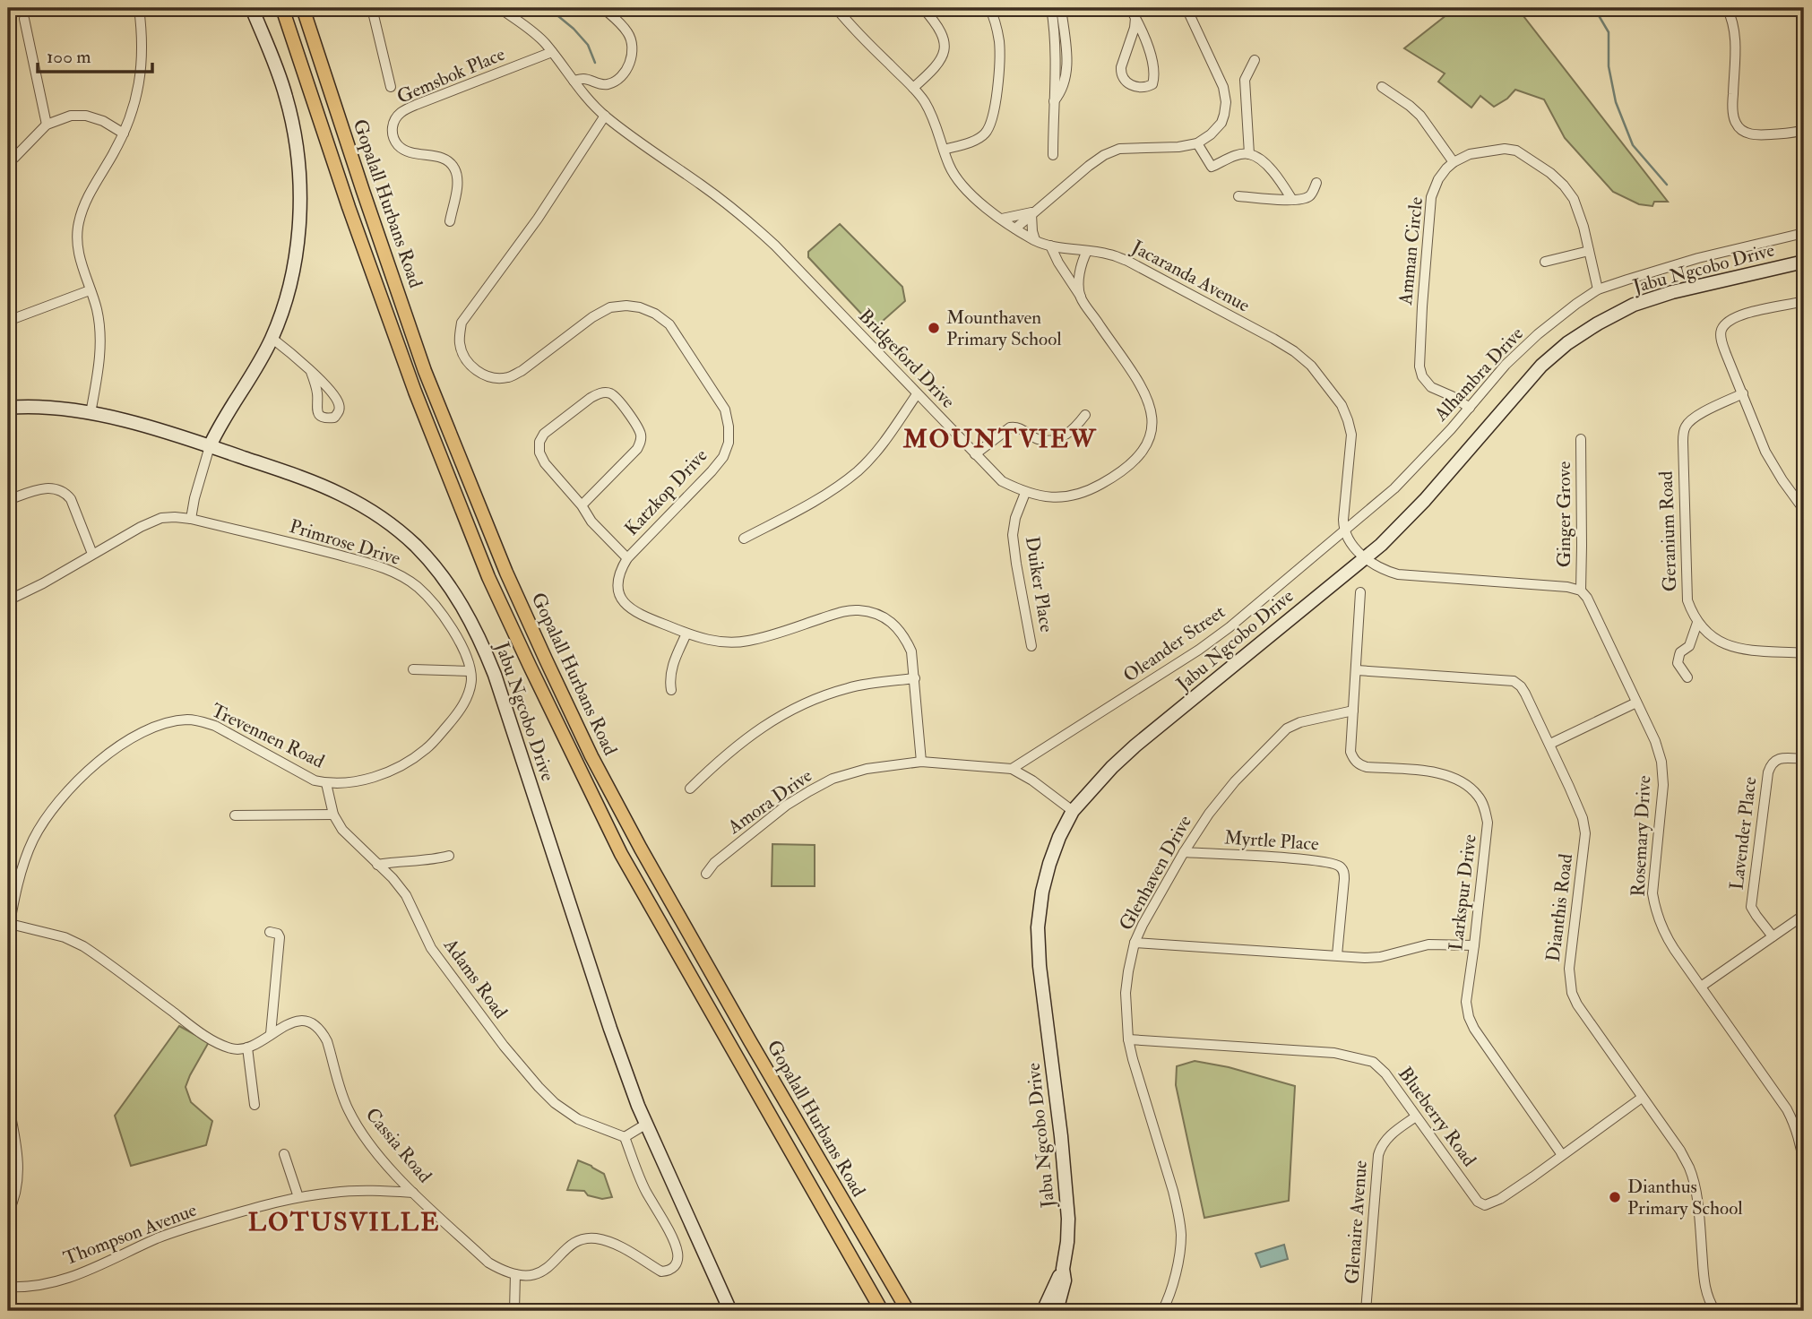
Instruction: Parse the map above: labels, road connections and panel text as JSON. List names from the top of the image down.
{
  "streets": {
    "main road": ["Gopalall Hurbans Road", "Jabu Ngcobo Drive"],
    "street": [
      "Gemsbok Place",
      "Amman Circle",
      "Jacaranda Avenue",
      "Bridgeford Drive",
      "Alhambra Drive",
      "Katzkop Drive",
      "Ginger Grove",
      "Geranium Road",
      "Primrose Drive",
      "Duiker Place",
      "Oleander Street",
      "Trevennen Road",
      "Amora Drive",
      "Lavender Place",
      "Rosemary Drive",
      "Myrtle Place",
      "Glenhaven Drive",
      "Larkspur Drive",
      "Dianthis Road",
      "Adams Road",
      "Blueberry Road",
      "Cassia Road",
      "Glenaire Avenue",
      "Thompson Avenue"
    ]
  },
  "crossings": [
    ["Gemsbok Place", "Bridgeford Drive"],
    ["Amman Circle", "Alhambra Drive"],
    ["Jabu Ngcobo Drive", "Amora Drive"],
    ["Jacaranda Avenue", "Bridgeford Drive"],
    ["Jacaranda Avenue", "Alhambra Drive"],
    ["Jacaranda Avenue", "Oleander Street"],
    ["Bridgeford Drive", "Katzkop Drive"],
    ["Bridgeford Drive", "Duiker Place"],
    ["Alhambra Drive", "Oleander Street"],
    ["Katzkop Drive", "Amora Drive"],
    ["Ginger Grove", "Rosemary Drive"],
    ["Primrose Drive", "Trevennen Road"],
    ["Oleander Street", "Amora Drive"],
    ["Trevennen Road", "Adams Road"],
    ["Myrtle Place", "Glenhaven Drive"],
    ["Glenhaven Drive", "Larkspur Drive"],
    ["Glenhaven Drive", "Blueberry Road"],
    ["Larkspur Drive", "Dianthis Road"],
    ["Larkspur Drive", "Blueberry Road"],
    ["Dianthis Road", "Blueberry Road"],
    ["Blueberry Road", "Glenaire Avenue"],
    ["Cassia Road", "Thompson Avenue"]
  ],
  "districts": ["MOUNTVIEW", "LOTUSVILLE"],
  "places": ["Mounthaven Primary School", "Dianthus Primary School"],
  "scale_bar": "100 m"
}
